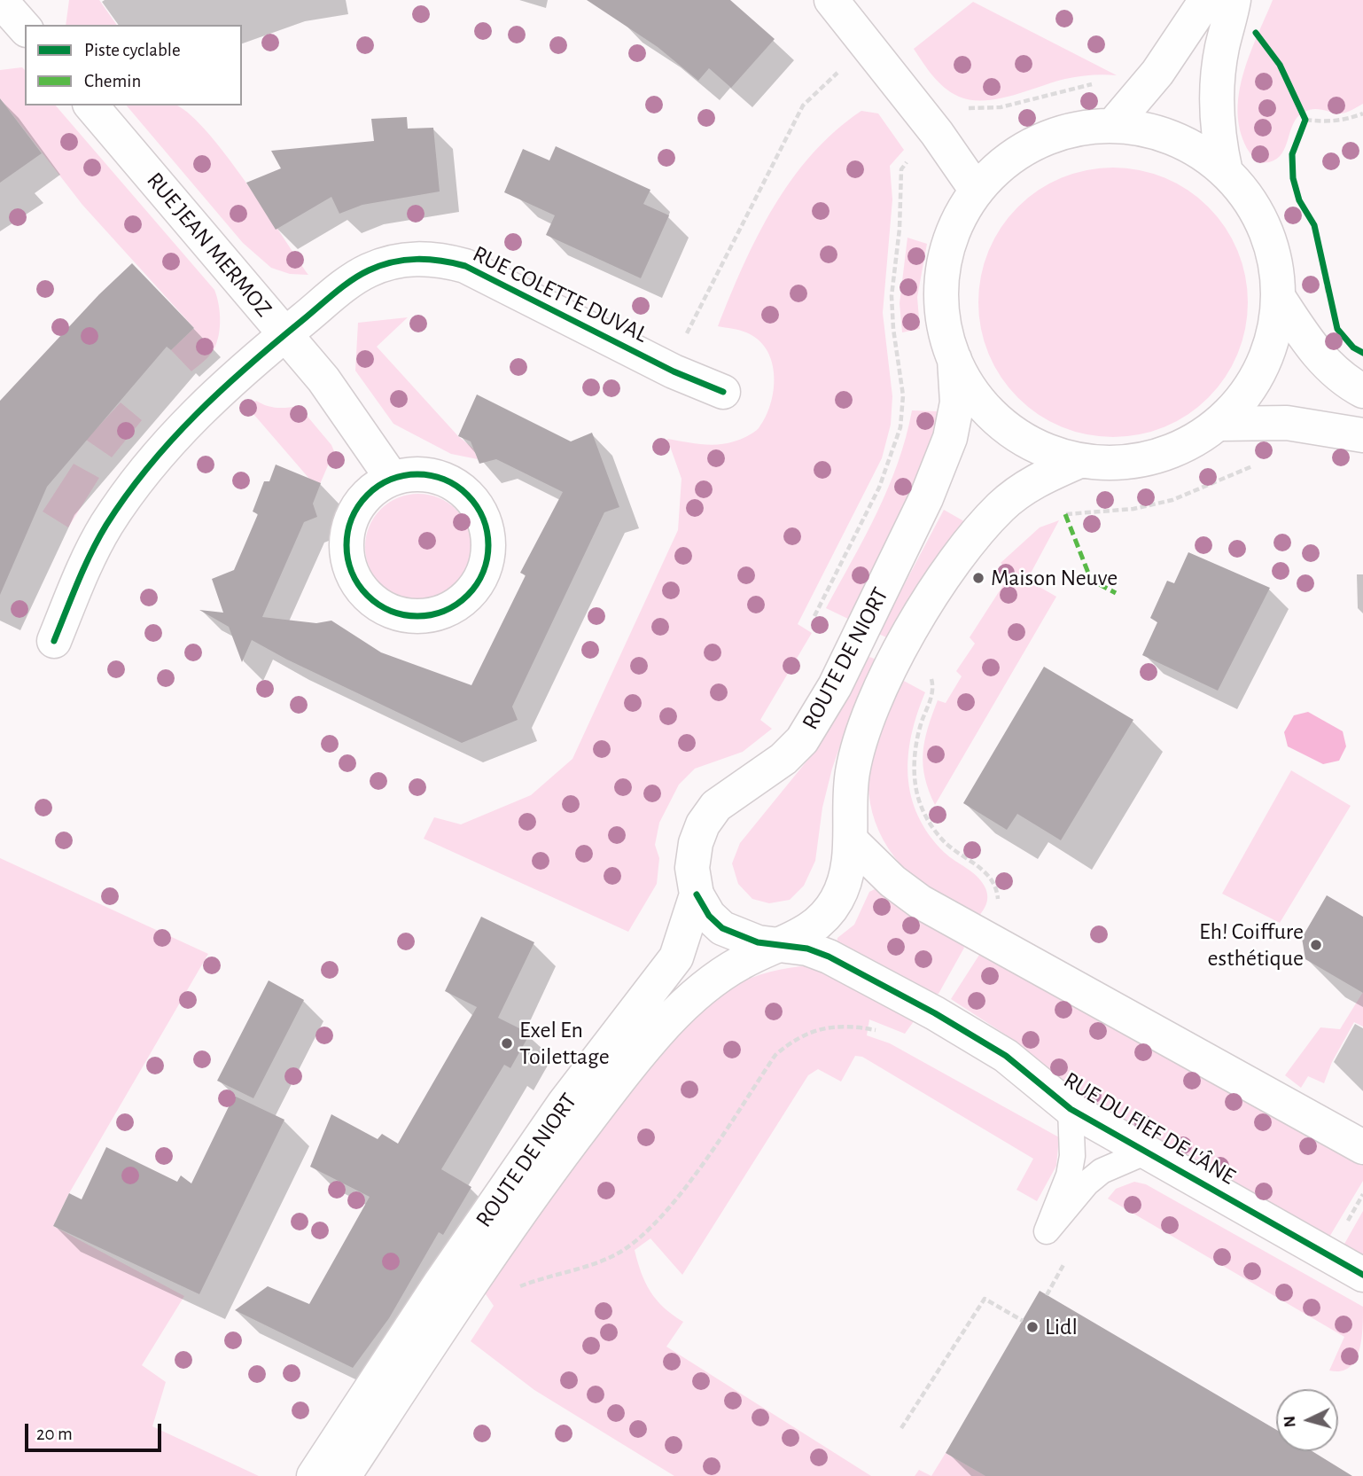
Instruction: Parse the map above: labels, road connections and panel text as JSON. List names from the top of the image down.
{
  "streets": {
    "main road": [
      "RUE JEAN MERMOZ",
      "RUE COLETTE DUVAL",
      "ROUTE DE NIORT",
      "RUE DU FIEF DE L'ÂNE"
    ]
  },
  "crossings": [
    ["RUE JEAN MERMOZ", "RUE COLETTE DUVAL"],
    ["ROUTE DE NIORT", "RUE DU FIEF DE L'ÂNE"]
  ],
  "places": [
    "Maison Neuve",
    "Eh! Coiffure esthétique",
    "Exel En Toilettage",
    "Lidl"
  ],
  "legend": ["Piste cyclable", "Chemin"],
  "scale_bar": "20 m",
  "north": "left"
}
